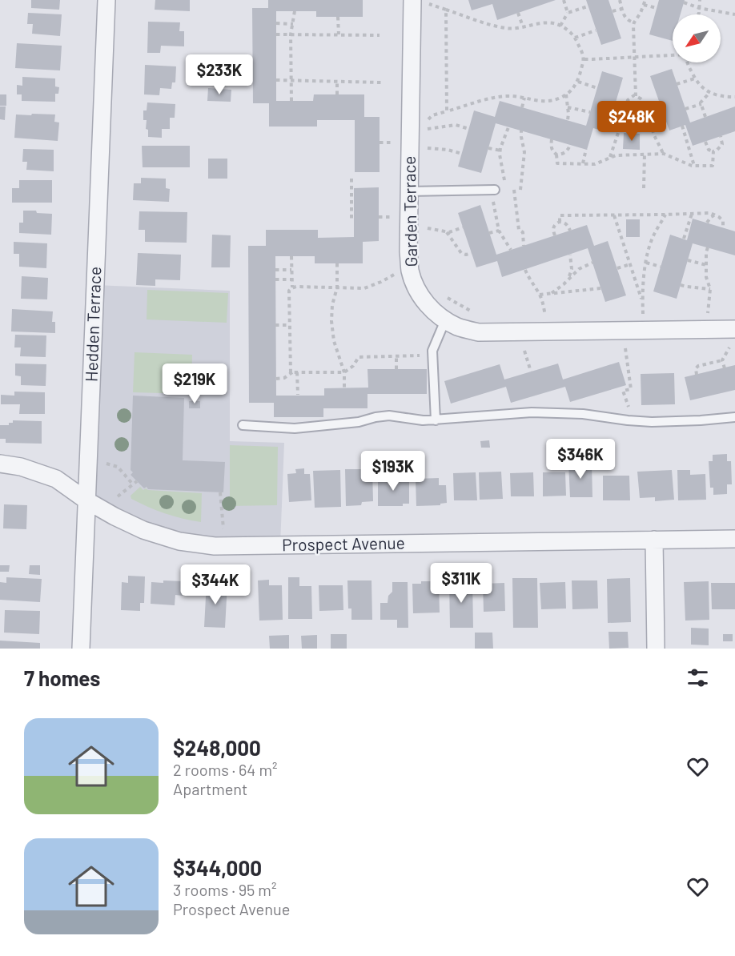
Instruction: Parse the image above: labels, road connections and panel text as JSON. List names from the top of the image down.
{
  "streets": {
    "street": ["Garden Terrace", "Hedden Terrace", "Prospect Avenue"]
  },
  "crossings": [
    ["Hedden Terrace", "Prospect Avenue"]
  ],
  "north": "bottom left",
  "page": {
    "price": [
      "$233K",
      "$248K",
      "$219K",
      "$346K",
      "$193K",
      "$311K",
      "$344K"
    ],
    "heading": "7 homes",
    "list": [
      {
        "name": "$248,000",
        "note": "2 rooms · 64 m² · Apartment"
      },
      {
        "name": "$344,000",
        "note": "3 rooms · 95 m² · Prospect Avenue"
      }
    ]
  }
}
